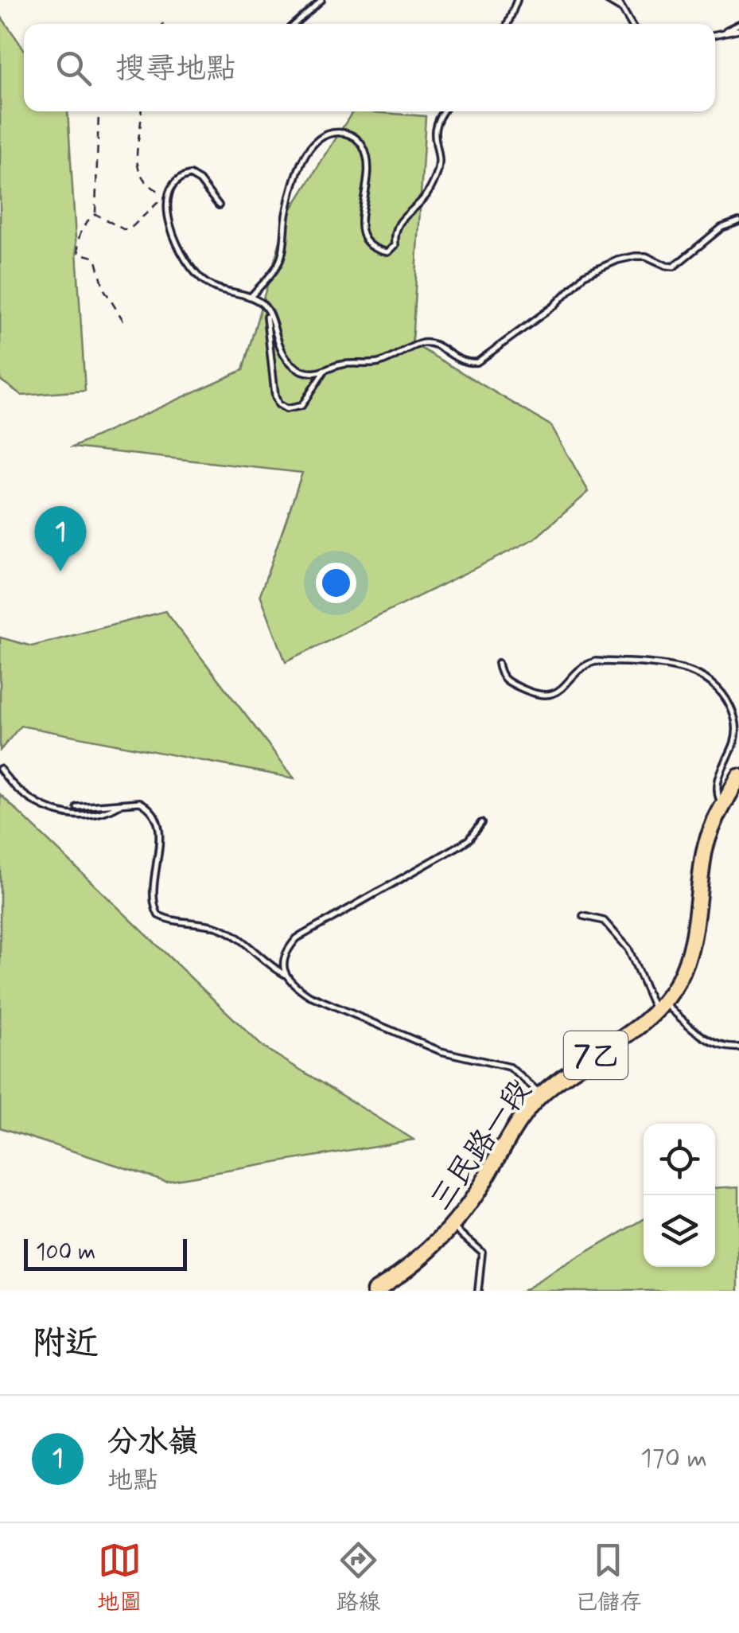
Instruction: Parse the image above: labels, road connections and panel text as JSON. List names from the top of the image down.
{
  "streets": {
    "main road": ["7乙", "三民路一段"]
  },
  "scale_bar": "100 m",
  "page": {
    "search": "搜尋地點",
    "pins": "1",
    "scale": "100 m",
    "heading": "附近",
    "list": [
      {
        "mark": "1",
        "name": "分水嶺",
        "note": "地點",
        "value": "170 m"
      }
    ],
    "nav": ["地圖", "路線", "已儲存"]
  }
}
